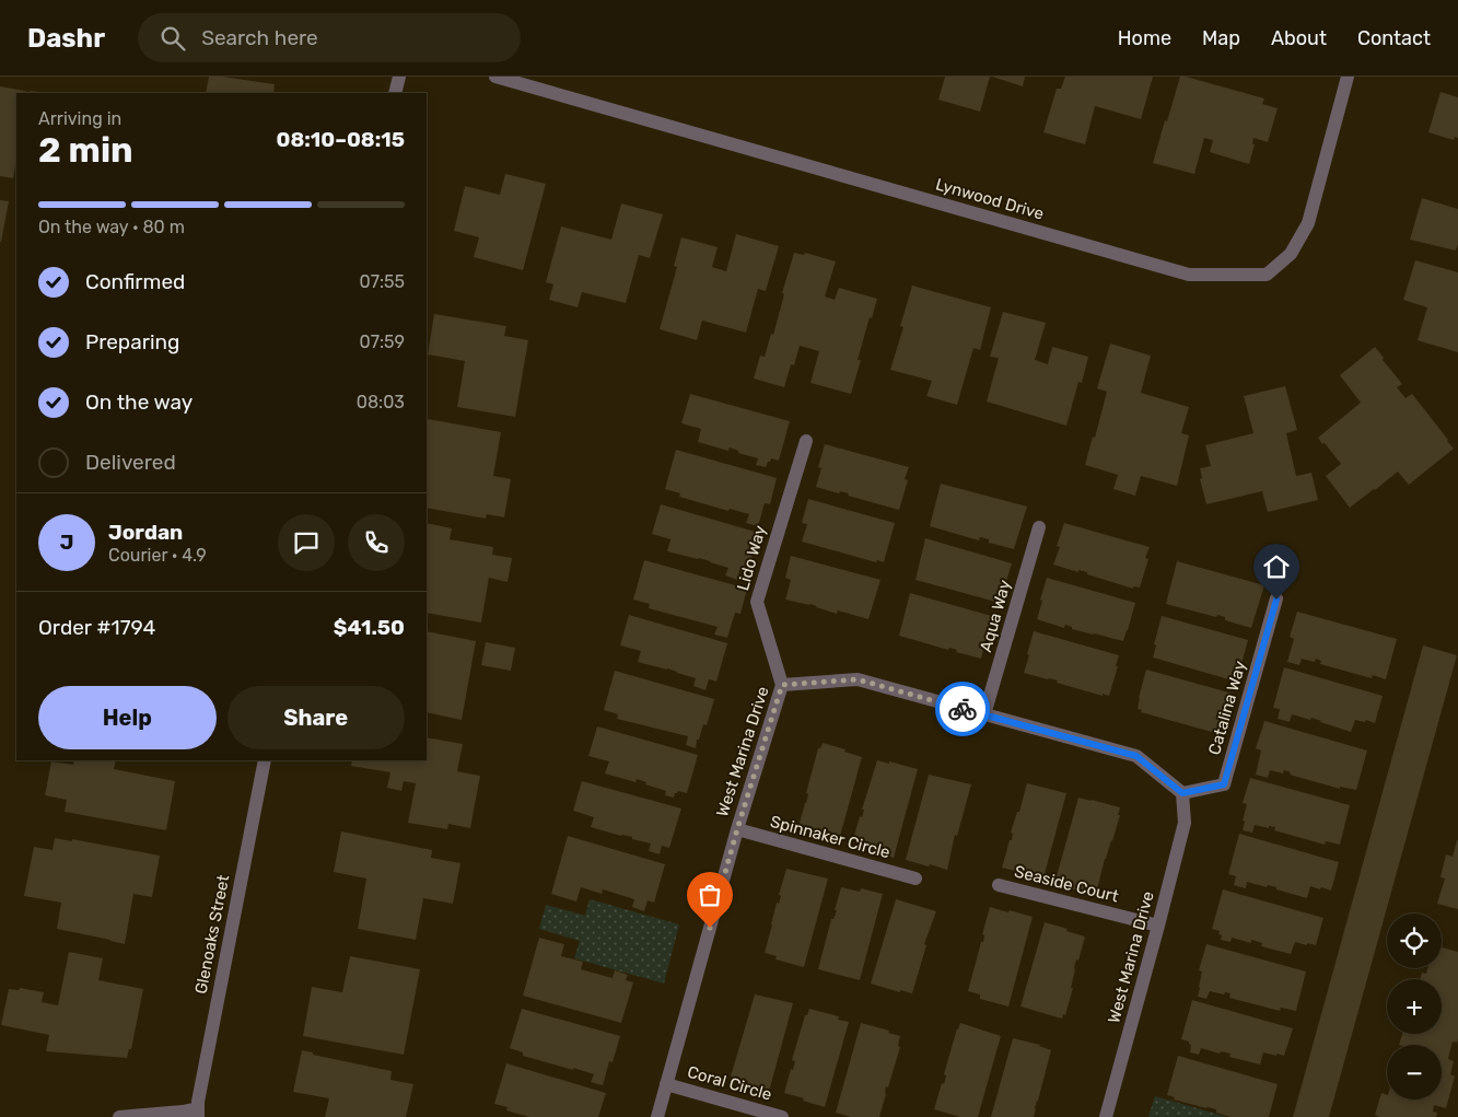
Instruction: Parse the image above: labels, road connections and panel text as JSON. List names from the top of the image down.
{
  "streets": {
    "street": [
      "Lynwood Drive",
      "Lido Way",
      "Aqua Way",
      "Catalina Way",
      "West Marina Drive",
      "Spinnaker Circle",
      "Seaside Court",
      "Glenoaks Street",
      "Coral Circle"
    ]
  },
  "crossings": [
    ["Lido Way", "West Marina Drive"],
    ["Aqua Way", "West Marina Drive"],
    ["Catalina Way", "West Marina Drive"],
    ["West Marina Drive", "Spinnaker Circle"],
    ["West Marina Drive", "Seaside Court"],
    ["West Marina Drive", "Coral Circle"]
  ],
  "page": {
    "header": "Dashr",
    "search": "Search here",
    "nav": [
      "Home",
      "Map",
      "About",
      "Contact"
    ],
    "heading": ["2 min", "Arriving in", "08:10–08:15"],
    "panel": [
      "Jordan",
      "Courier · 4.9",
      "Order #1794",
      "$41.50"
    ],
    "bar": "On the way · 80 m",
    "list": [
      ["Confirmed", "07:55"],
      ["Preparing", "07:59"],
      ["On the way", "08:03"],
      "Delivered"
    ],
    "round": "J",
    "buttons": ["Help", "Share"],
    "map_buttons": ["+", "−"]
  }
}
